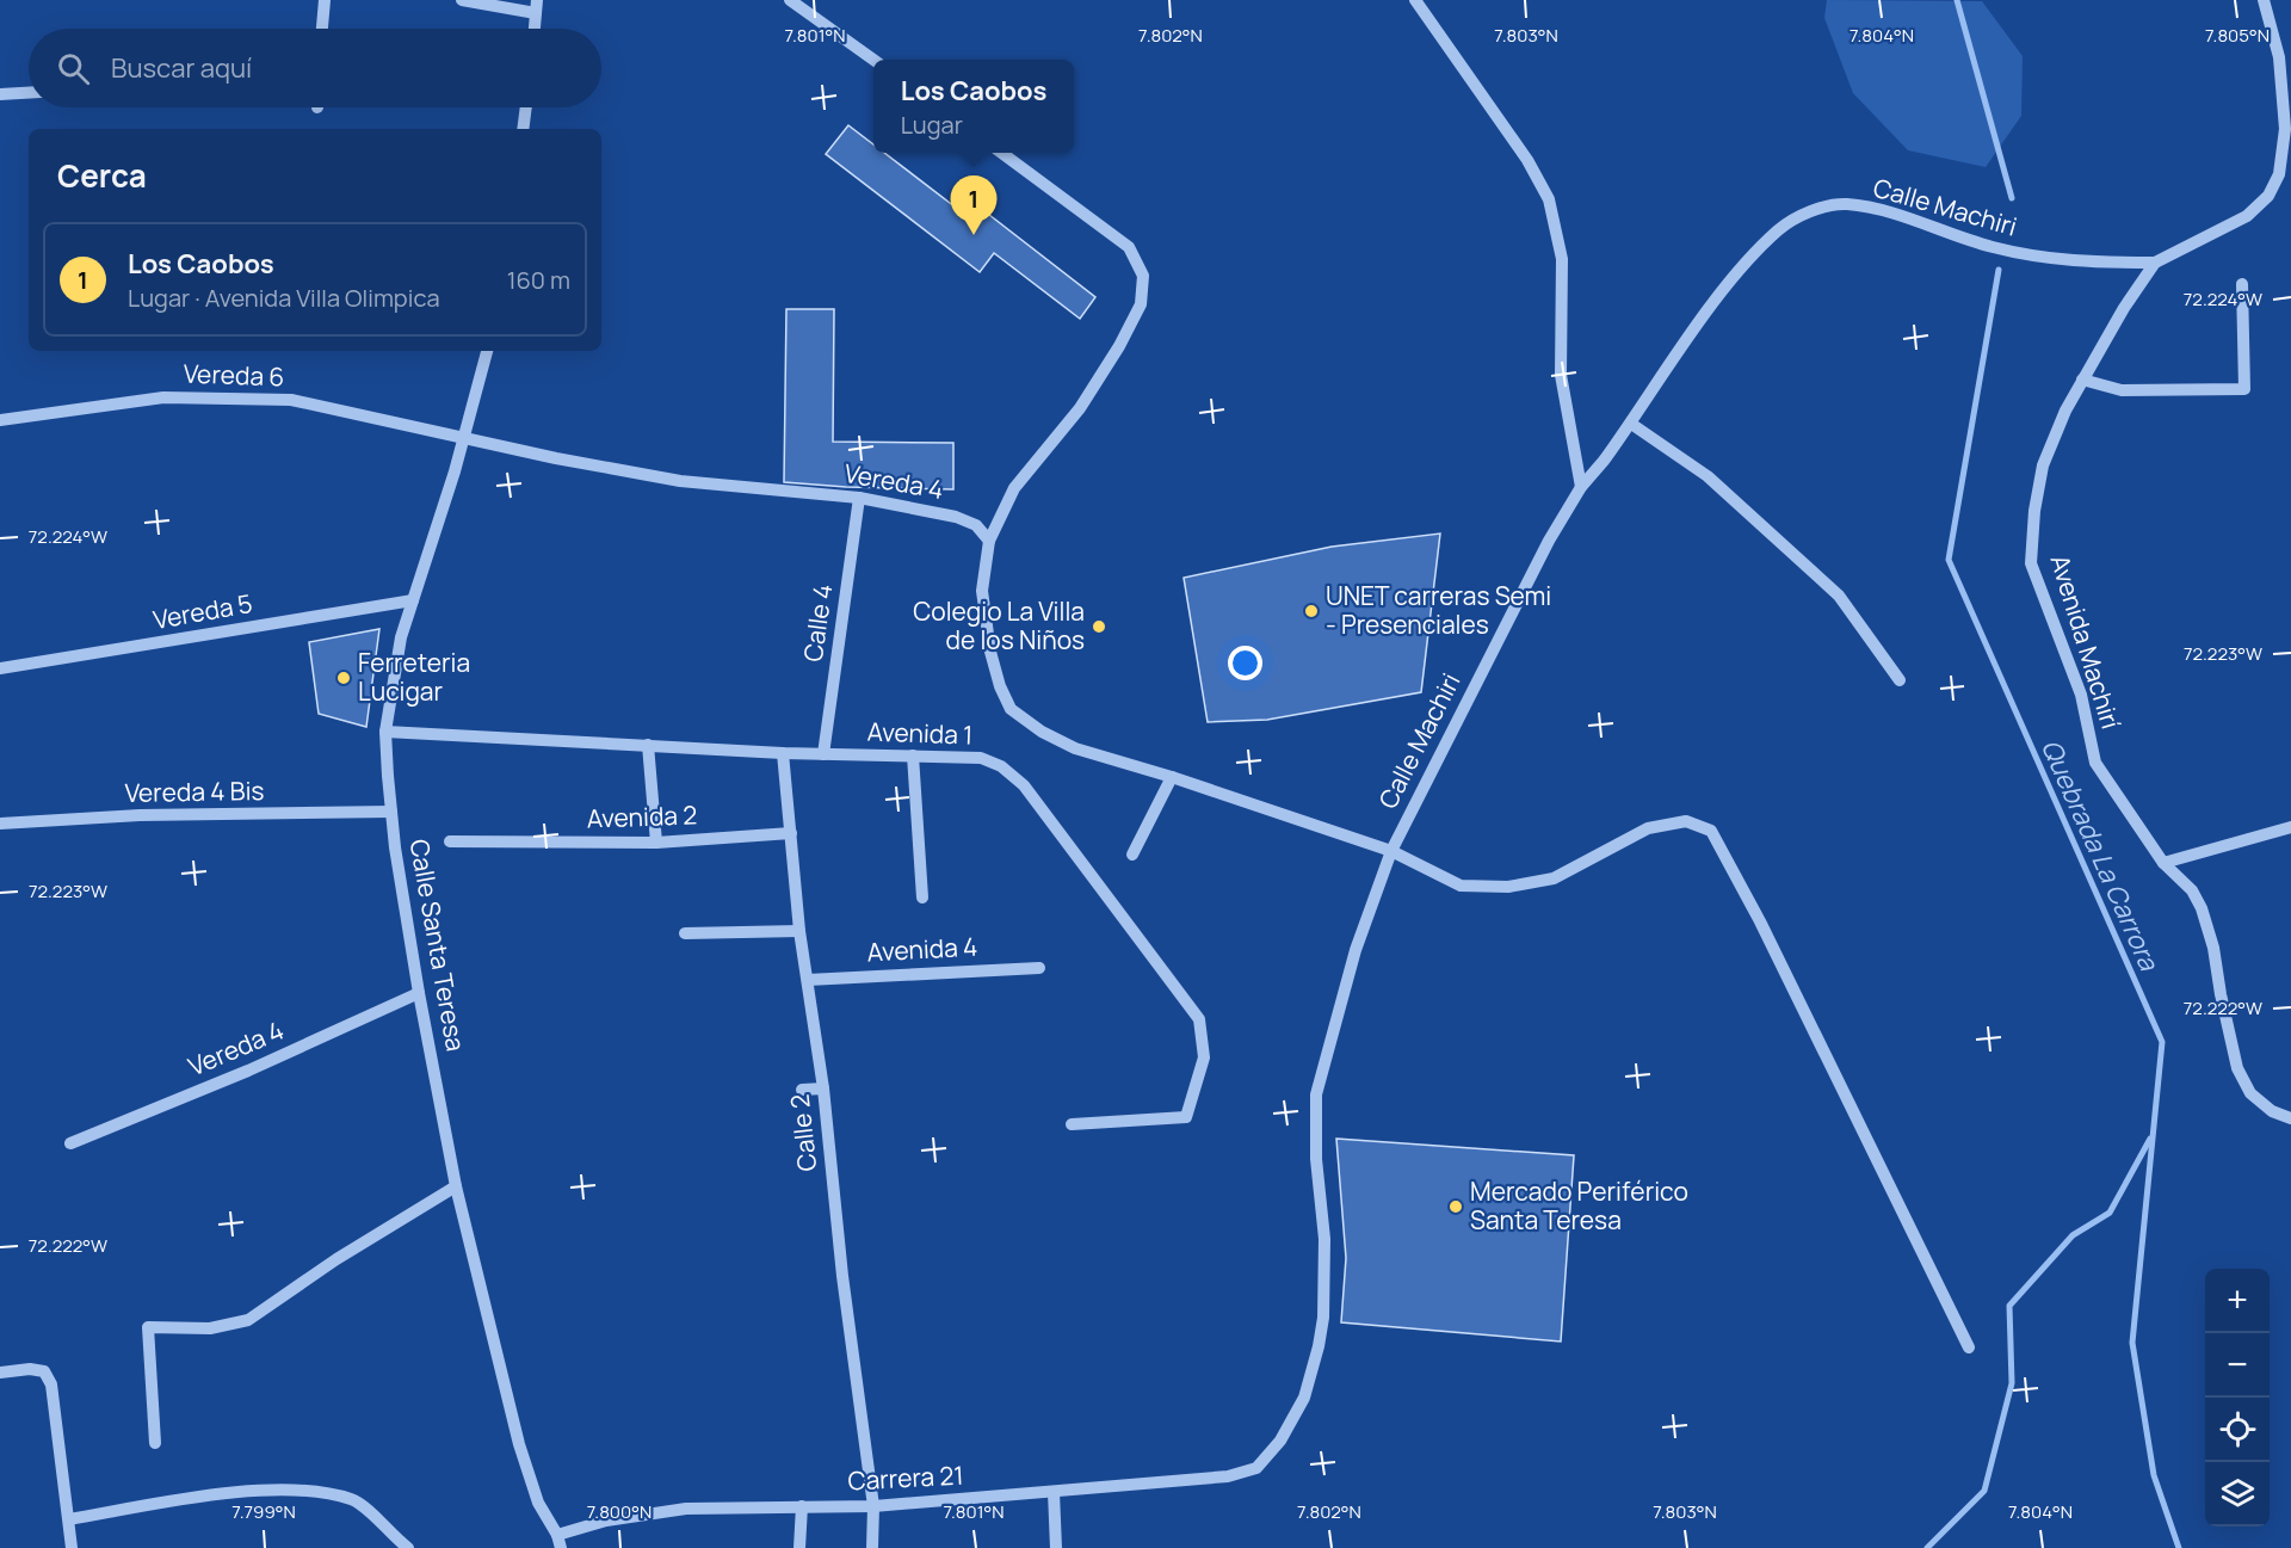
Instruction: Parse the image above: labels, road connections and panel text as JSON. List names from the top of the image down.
{
  "streets": {
    "street": [
      "Calle Machiri",
      "Vereda 6",
      "Vereda 4",
      "Vereda 5",
      "Calle 4",
      "Avenida Machirí",
      "Avenida 1",
      "Vereda 4 Bis",
      "Avenida 2",
      "Calle Santa Teresa",
      "Avenida 4",
      "Calle 2",
      "Carrera 21"
    ]
  },
  "crossings": [
    ["Calle Machiri", "Avenida Machirí"],
    ["Calle Machiri", "Carrera 21"],
    ["Vereda 6", "Vereda 4"],
    ["Vereda 6", "Calle Santa Teresa"],
    ["Vereda 4", "Calle 4"],
    ["Vereda 4", "Calle Santa Teresa"],
    ["Vereda 5", "Calle Santa Teresa"],
    ["Calle 4", "Avenida 1"],
    ["Avenida 1", "Calle Santa Teresa"],
    ["Avenida 1", "Calle 2"],
    ["Vereda 4 Bis", "Calle Santa Teresa"],
    ["Avenida 2", "Calle 2"],
    ["Calle Santa Teresa", "Carrera 21"],
    ["Avenida 4", "Calle 2"],
    ["Calle 2", "Carrera 21"]
  ],
  "water": ["Quebrada La Carrora"],
  "places": [
    "UNET carreras Semi - Presenciales",
    "Colegio La Villa de los Niños",
    "Ferreteria Lucigar",
    "Mercado Periférico Santa Teresa"
  ],
  "page": {
    "search": "Buscar aquí",
    "popup": ["Los Caobos", "Lugar"],
    "heading": "Cerca",
    "pins": "1",
    "list": [
      {
        "mark": "1",
        "name": "Los Caobos",
        "note": "Lugar · Avenida Villa Olimpica",
        "value": "160 m"
      }
    ],
    "map_buttons": ["+", "−"]
  },
  "coordinates": [
    "7.801°N",
    "7.802°N",
    "7.803°N",
    "7.804°N",
    "7.805°N",
    "72.224°W",
    "72.223°W",
    "72.222°W",
    "7.799°N",
    "7.800°N"
  ]
}
